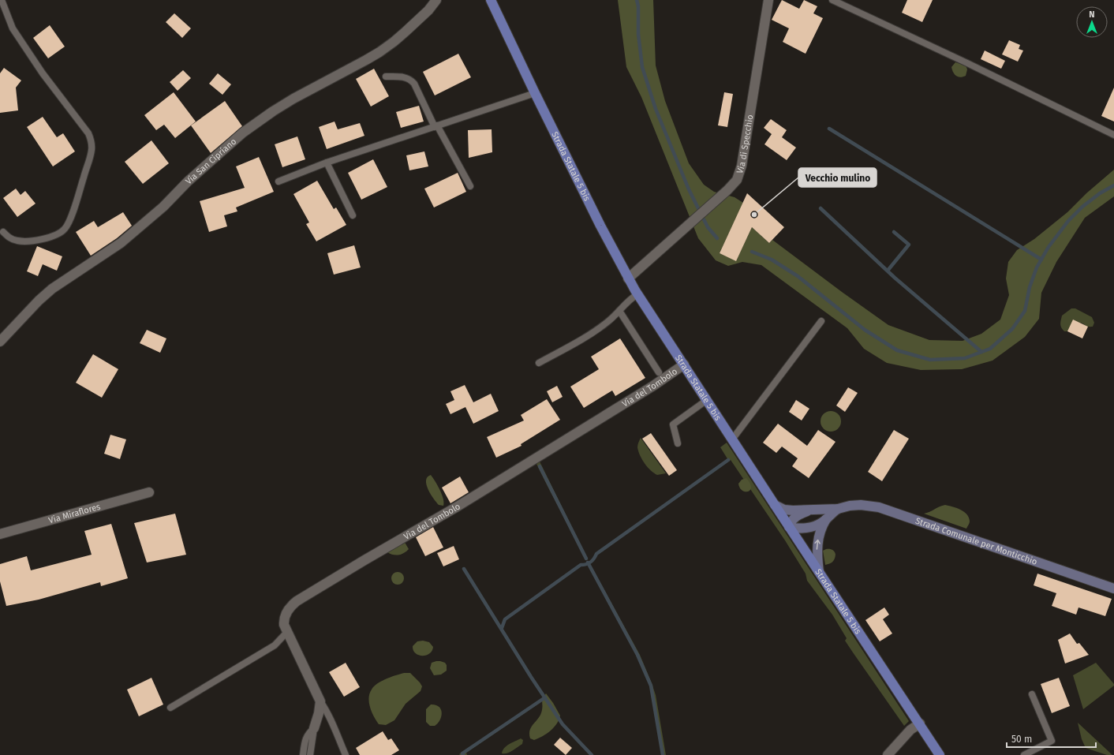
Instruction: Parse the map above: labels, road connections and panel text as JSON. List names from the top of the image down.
{
  "streets": {
    "main road": ["Strada Statale 5 bis", "Strada Comunale per Monticchio"],
    "street": [
      "Via di Specchio",
      "Via San Cipriano",
      "Via del Tombolo",
      "Via Miraflores"
    ]
  },
  "crossings": [
    ["Via di Specchio", "Strada Statale 5 bis"],
    ["Strada Statale 5 bis", "Via del Tombolo"],
    ["Strada Statale 5 bis", "Strada Comunale per Monticchio"]
  ],
  "places": ["Vecchio mulino"],
  "scale_bar": "50 m",
  "north": "top"
}
